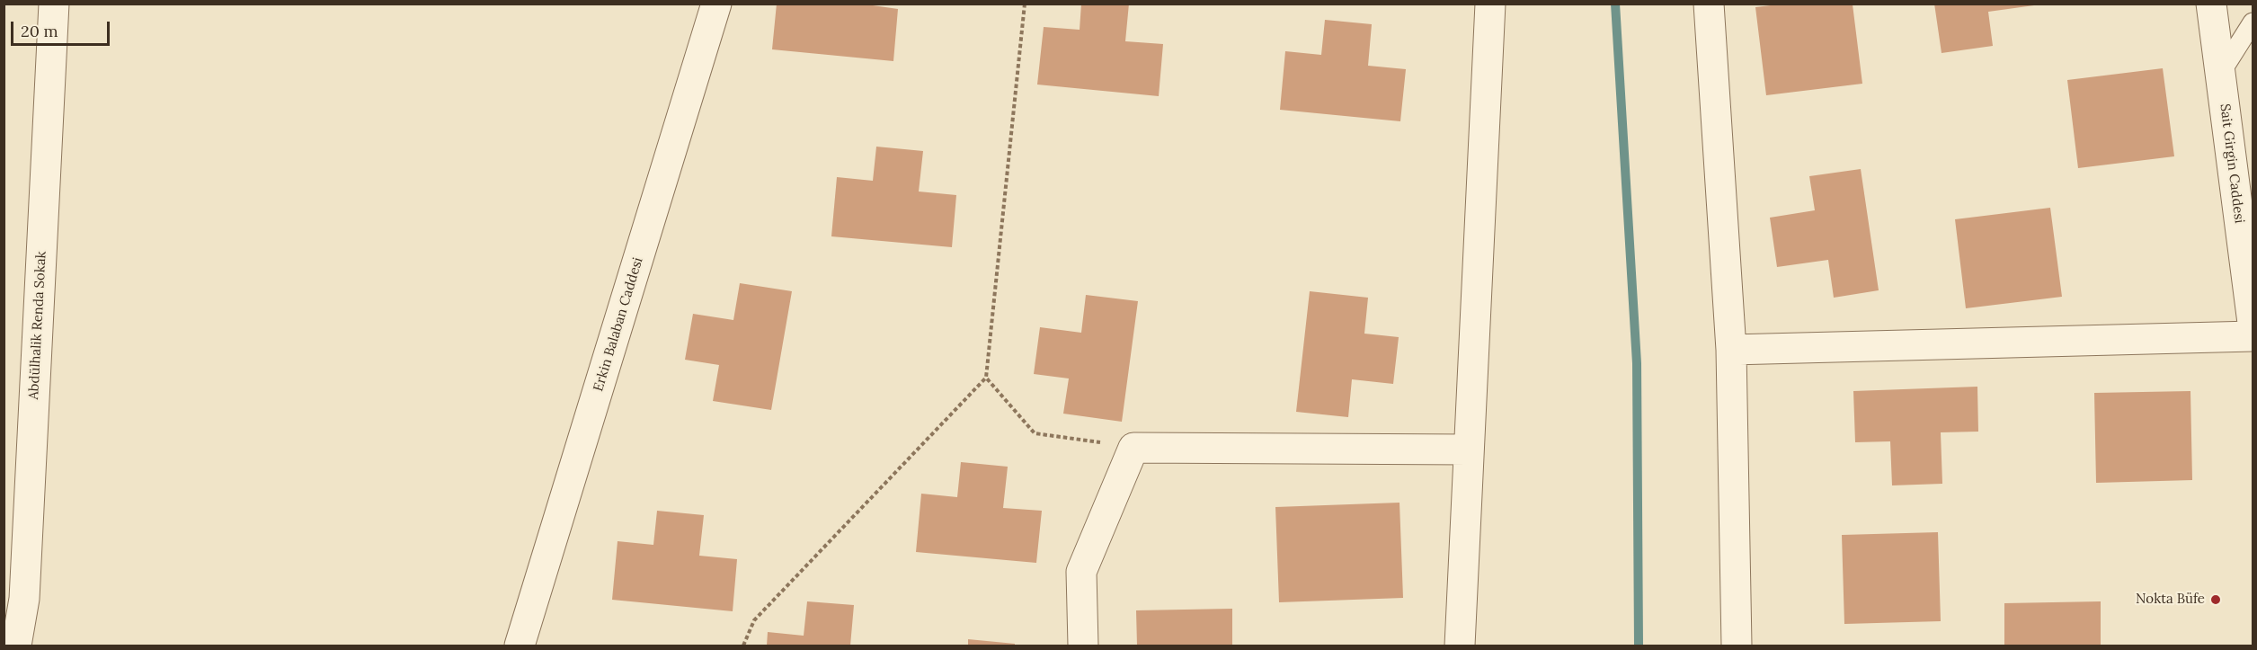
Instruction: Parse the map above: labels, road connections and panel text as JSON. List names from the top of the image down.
{
  "streets": {
    "street": ["Sait Girgin Caddesi", "Erkin Balaban Caddesi", "Abdülhalik Renda Sokak"]
  },
  "places": ["Nokta Büfe"],
  "scale_bar": "20 m"
}
